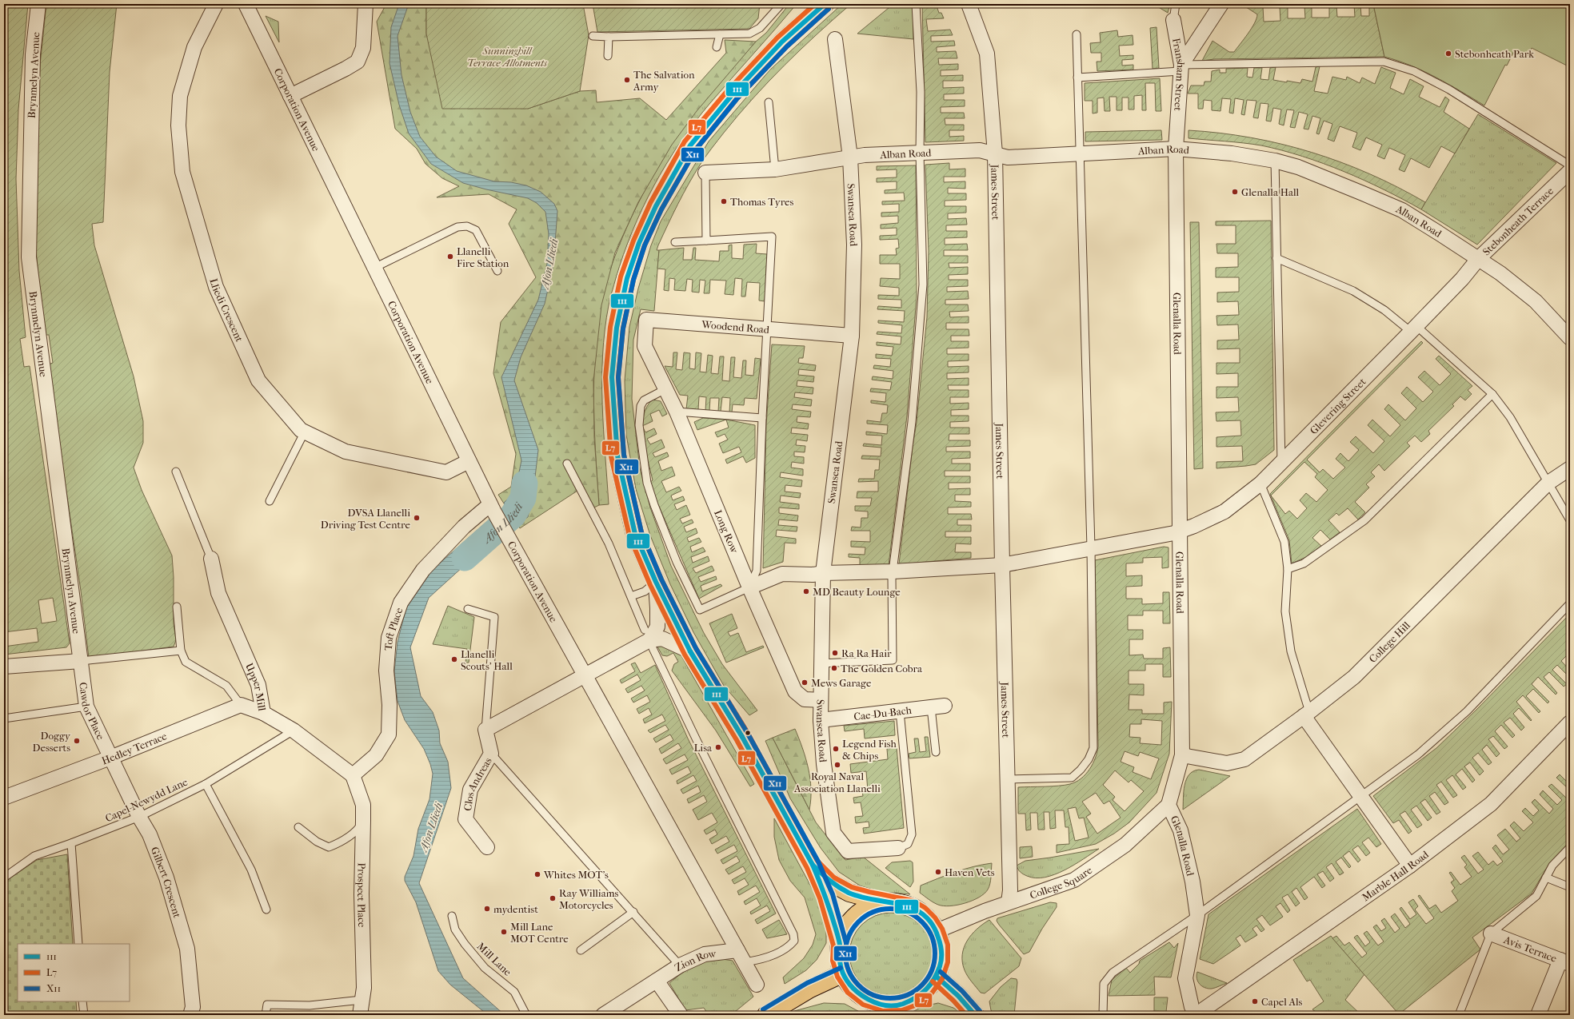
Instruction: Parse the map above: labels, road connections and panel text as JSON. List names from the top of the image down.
{
  "streets": {
    "street": [
      "Brynmelyn Avenue",
      "Fransham Street",
      "Corporation Avenue",
      "Alban Road",
      "James Street",
      "Swansea Road",
      "Stebonheath Terrace",
      "Lliedi Crescent",
      "Glenalla Road",
      "Woodend Road",
      "Glevering Street",
      "Long Row",
      "Toft Place",
      "College Hill",
      "Upper Mill",
      "Cawdor Place",
      "Cae-Du-Bach",
      "Hedley Terrace",
      "Clos Andreas",
      "Marble Hall Road",
      "College Square",
      "Gilbert Crescent",
      "Prospect Place",
      "Avis Terrace",
      "Zion Row"
    ],
    "lane": ["Capel-Newydd Lane", "Mill Lane"]
  },
  "crossings": [
    ["Brynmelyn Avenue", "Cawdor Place"],
    ["Fransham Street", "Alban Road"],
    ["Fransham Street", "Glenalla Road"],
    ["Corporation Avenue", "Lliedi Crescent"],
    ["Corporation Avenue", "Toft Place"],
    ["Corporation Avenue", "Zion Row"],
    ["Alban Road", "James Street"],
    ["Alban Road", "Swansea Road"],
    ["Alban Road", "Stebonheath Terrace"],
    ["Alban Road", "Glenalla Road"],
    ["Alban Road", "Glevering Street"],
    ["James Street", "Glevering Street"],
    ["James Street", "College Square"],
    ["Swansea Road", "Woodend Road"],
    ["Swansea Road", "Glevering Street"],
    ["Swansea Road", "Long Row"],
    ["Swansea Road", "Cae-Du-Bach"],
    ["Stebonheath Terrace", "Glevering Street"],
    ["Glenalla Road", "Glevering Street"],
    ["Glenalla Road", "College Hill"],
    ["Glenalla Road", "Marble Hall Road"],
    ["Glenalla Road", "College Square"],
    ["Woodend Road", "Long Row"],
    ["Glevering Street", "Long Row"],
    ["Toft Place", "Upper Mill"],
    ["Toft Place", "Prospect Place"],
    ["Upper Mill", "Capel-Newydd Lane"],
    ["Upper Mill", "Prospect Place"],
    ["Cawdor Place", "Hedley Terrace"],
    ["Cawdor Place", "Gilbert Crescent"],
    ["Hedley Terrace", "Gilbert Crescent"],
    ["Capel-Newydd Lane", "Gilbert Crescent"]
  ],
  "water": ["Afon Lliedi"],
  "parks": ["Sunninghill Terrace Allotments"],
  "places": [
    "Stebonheath Park",
    "The Salvation Army",
    "Glenalla Hall",
    "Thomas Tyres",
    "Llanelli Fire Station",
    "DVSA Llanelli Driving Test Centre",
    "MD Beauty Lounge",
    "Ra Ra Hair",
    "Llanelli Scouts' Hall",
    "The Golden Cobra",
    "Mews Garage",
    "Doggy Desserts",
    "Lisa",
    "Legend Fish & Chips",
    "Royal Naval Association Llanelli",
    "Haven Vets",
    "Whites MOT's",
    "Ray Williams Motorcycles",
    "mydentist",
    "Mill Lane MOT Centre",
    "Capel Als"
  ],
  "lines": ["transit line 111", "transit line L7", "transit line X11"],
  "legend": ["111", "L7", "X11"]
}
